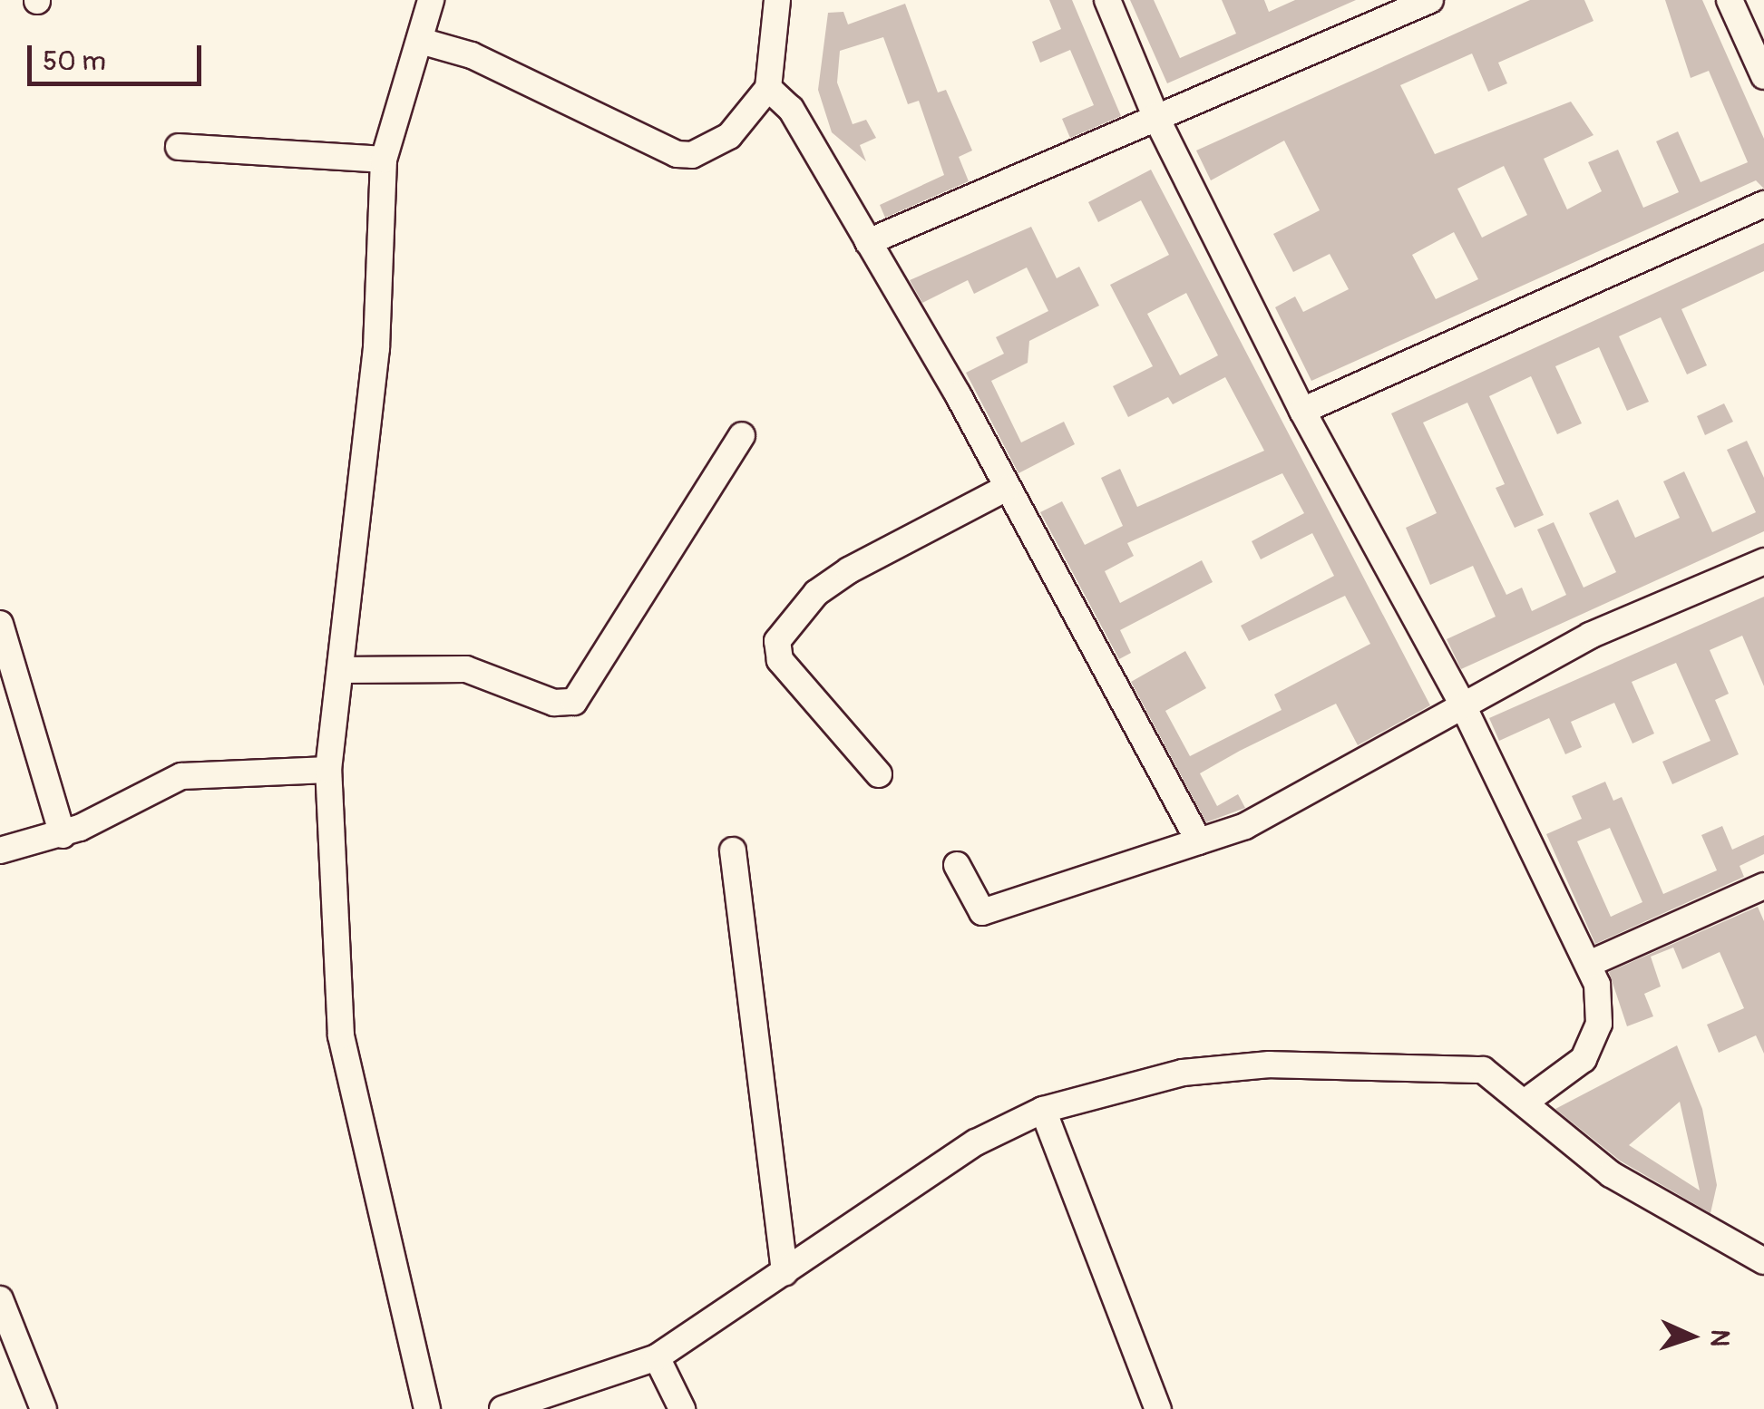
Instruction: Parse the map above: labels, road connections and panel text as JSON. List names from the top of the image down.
{
  "scale_bar": "50 m",
  "north": "right"
}
